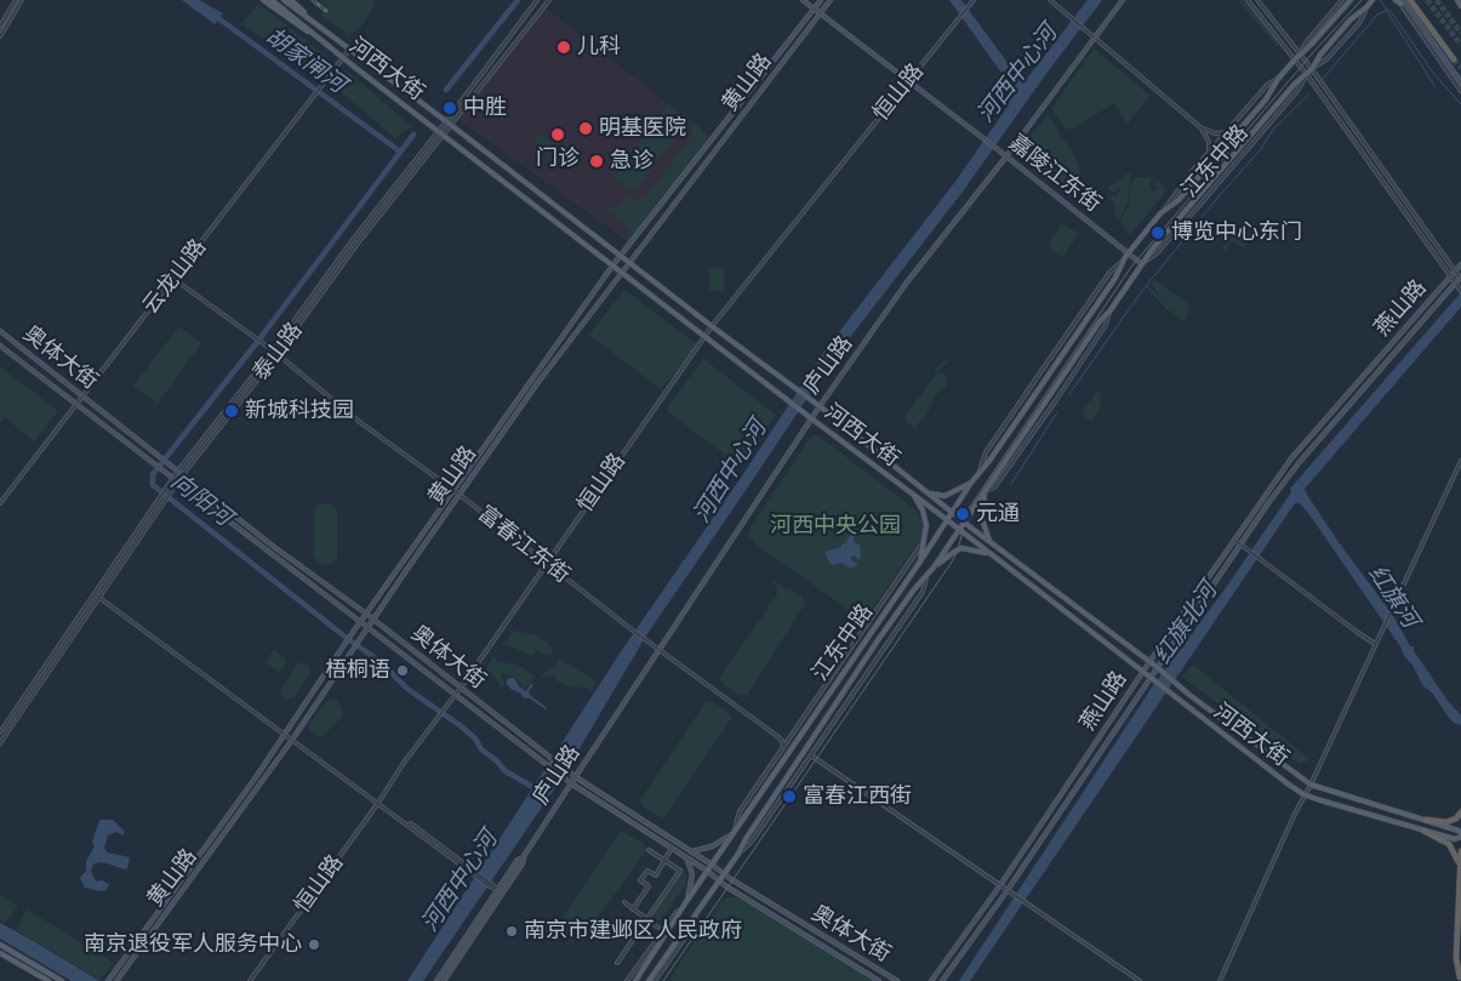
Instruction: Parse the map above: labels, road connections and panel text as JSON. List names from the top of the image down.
{
  "streets": {
    "main road": [
      "河西大街",
      "黄山路",
      "江东中路",
      "嘉陵江东街",
      "燕山路",
      "奥体大街",
      "庐山路"
    ],
    "street": [
      "恒山路",
      "云龙山路",
      "泰山路",
      "富春江东街"
    ]
  },
  "crossings": [
    ["河西大街", "黄山路"],
    ["河西大街", "恒山路"],
    ["河西大街", "江东中路"],
    ["河西大街", "云龙山路"],
    ["河西大街", "燕山路"],
    ["河西大街", "泰山路"],
    ["河西大街", "庐山路"],
    ["黄山路", "嘉陵江东街"],
    ["黄山路", "奥体大街"],
    ["黄山路", "富春江东街"],
    ["恒山路", "嘉陵江东街"],
    ["恒山路", "奥体大街"],
    ["恒山路", "富春江东街"],
    ["江东中路", "嘉陵江东街"],
    ["江东中路", "奥体大街"],
    ["江东中路", "富春江东街"],
    ["嘉陵江东街", "庐山路"],
    ["云龙山路", "奥体大街"],
    ["云龙山路", "富春江东街"],
    ["泰山路", "奥体大街"],
    ["泰山路", "富春江东街"],
    ["奥体大街", "庐山路"],
    ["庐山路", "富春江东街"]
  ],
  "water": [
    "胡家闸河",
    "河西中心河",
    "向阳河",
    "红旗河",
    "红旗北河"
  ],
  "parks": ["河西中央公园"],
  "places": [
    "儿科",
    "中胜",
    "明基医院",
    "门诊",
    "急诊",
    "博览中心东门",
    "新城科技园",
    "元通",
    "梧桐语",
    "富春江西街",
    "南京市建邺区人民政府",
    "南京退役军人服务中心"
  ]
}
